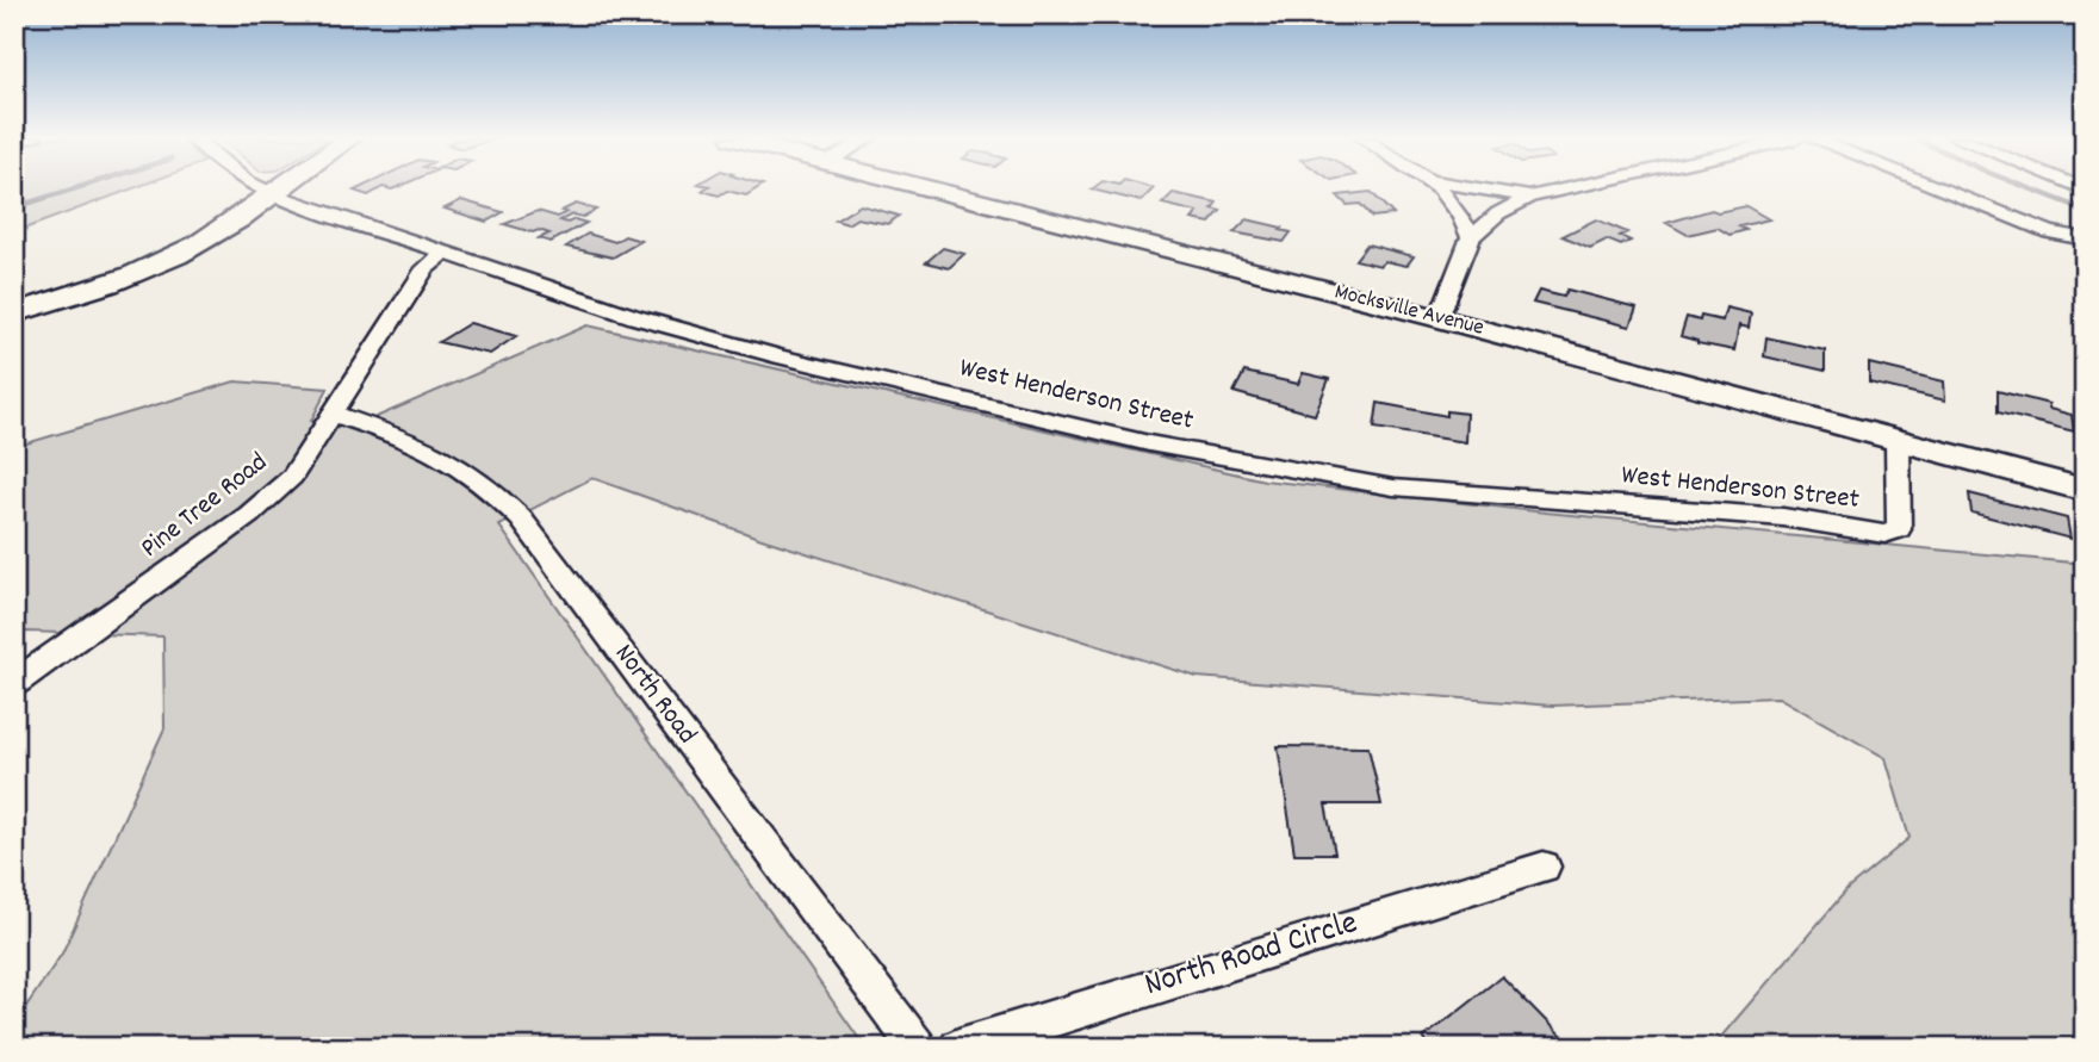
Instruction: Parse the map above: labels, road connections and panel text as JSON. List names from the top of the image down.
{
  "streets": {
    "street": [
      "Mocksville Avenue",
      "West Henderson Street",
      "Pine Tree Road",
      "North Road",
      "North Road Circle"
    ]
  },
  "crossings": [
    ["Mocksville Avenue", "West Henderson Street"],
    ["West Henderson Street", "Pine Tree Road"],
    ["Pine Tree Road", "North Road"]
  ]
}
